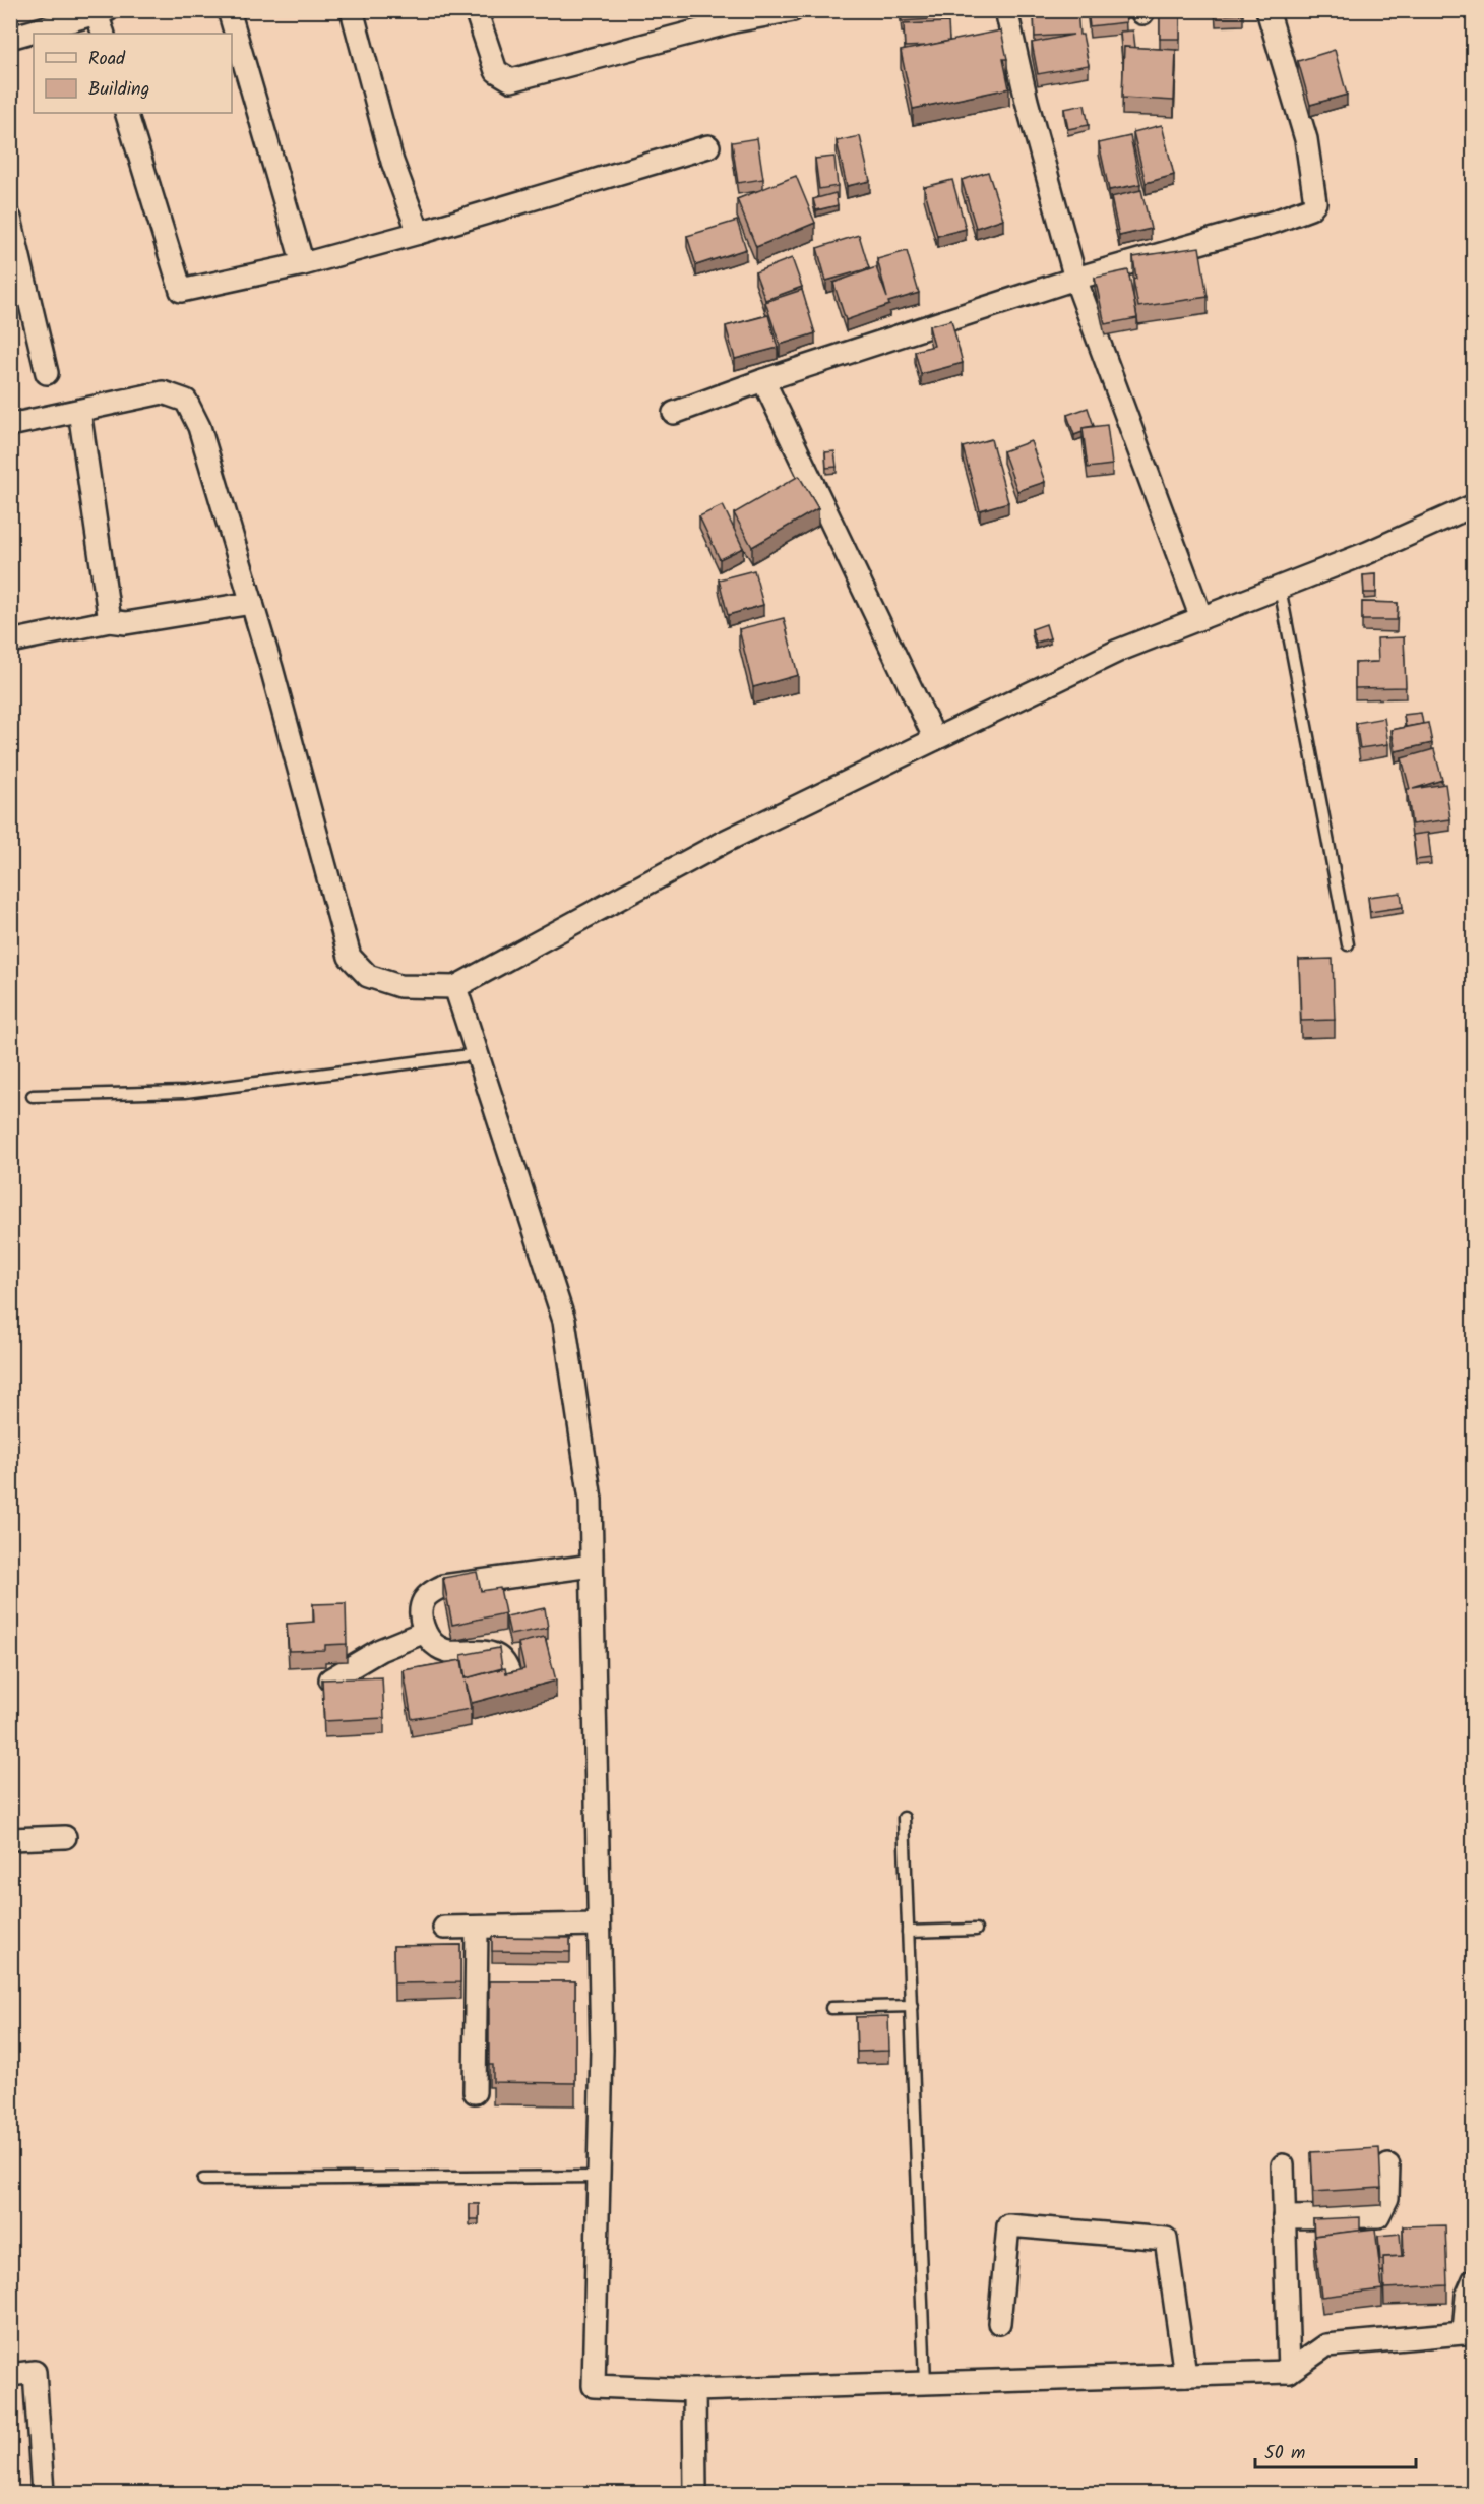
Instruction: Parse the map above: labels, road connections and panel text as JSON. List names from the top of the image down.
{
  "legend": ["Road", "Building"],
  "scale_bar": "50 m"
}
